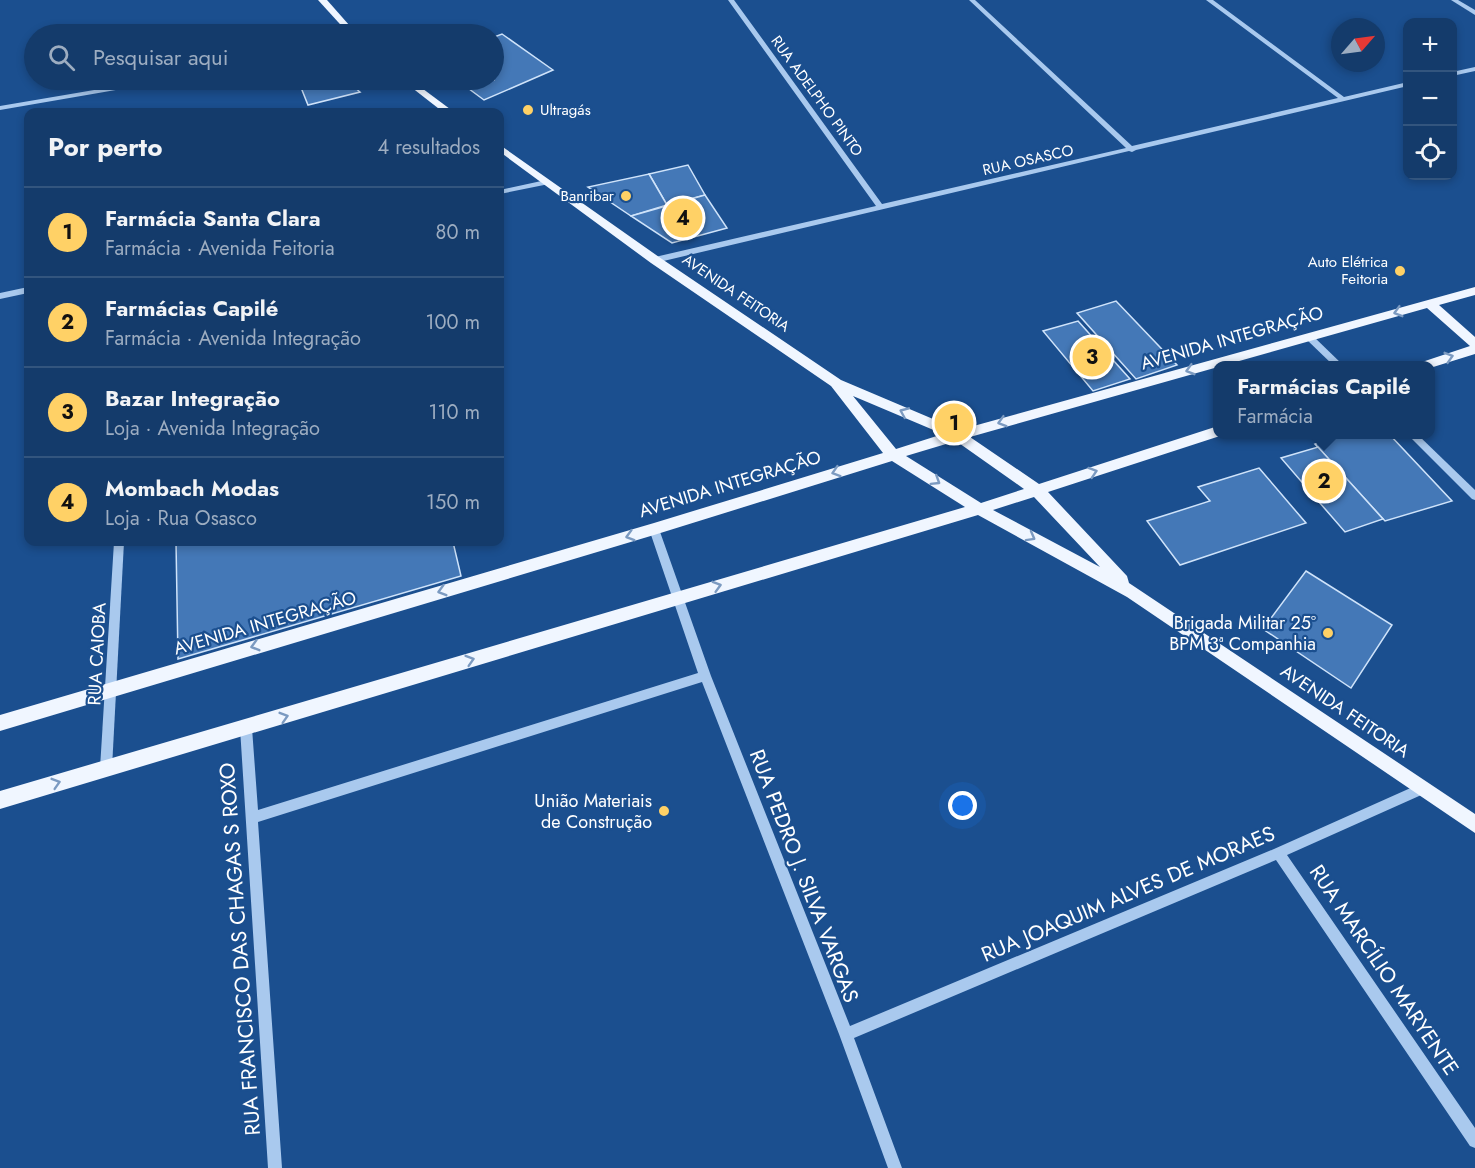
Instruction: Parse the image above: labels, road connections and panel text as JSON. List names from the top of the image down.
{
  "streets": {
    "main road": ["AVENIDA FEITORIA", "AVENIDA INTEGRAÇÃO"],
    "street": [
      "RUA ADELPHO PINTO",
      "RUA OSASCO",
      "RUA CAIOBA",
      "RUA PEDRO J. SILVA VARGAS",
      "RUA JOAQUIM ALVES DE MORAES",
      "RUA FRANCISCO DAS CHAGAS S ROXO",
      "RUA MARCÍLIO MARYENTE"
    ]
  },
  "crossings": [
    ["RUA ADELPHO PINTO", "RUA OSASCO"],
    ["RUA OSASCO", "AVENIDA FEITORIA"],
    ["AVENIDA FEITORIA", "AVENIDA INTEGRAÇÃO"],
    ["AVENIDA FEITORIA", "RUA JOAQUIM ALVES DE MORAES"],
    ["AVENIDA INTEGRAÇÃO", "RUA CAIOBA"],
    ["AVENIDA INTEGRAÇÃO", "RUA PEDRO J. SILVA VARGAS"],
    ["RUA PEDRO J. SILVA VARGAS", "RUA JOAQUIM ALVES DE MORAES"],
    ["RUA JOAQUIM ALVES DE MORAES", "RUA MARCÍLIO MARYENTE"]
  ],
  "places": [
    "Ultragás",
    "Banribar",
    "Auto Elétrica Feitoria",
    "Brigada Militar 25º BPM 3ª Companhia",
    "União Materiais de Construção"
  ],
  "north": "top right",
  "page": {
    "map_buttons": ["+", "−"],
    "search": "Pesquisar aqui",
    "heading": ["Por perto", "4 resultados"],
    "list": [
      {
        "mark": "1",
        "name": "Farmácia Santa Clara",
        "note": "Farmácia · Avenida Feitoria",
        "value": "80 m"
      },
      {
        "mark": "2",
        "name": "Farmácias Capilé",
        "note": "Farmácia · Avenida Integração",
        "value": "100 m"
      },
      {
        "mark": "3",
        "name": "Bazar Integração",
        "note": "Loja · Avenida Integração",
        "value": "110 m"
      },
      {
        "mark": "4",
        "name": "Mombach Modas",
        "note": "Loja · Rua Osasco",
        "value": "150 m"
      }
    ],
    "pins": [
      "4",
      "3",
      "1",
      "2"
    ],
    "popup": ["Farmácias Capilé", "Farmácia"]
  }
}
